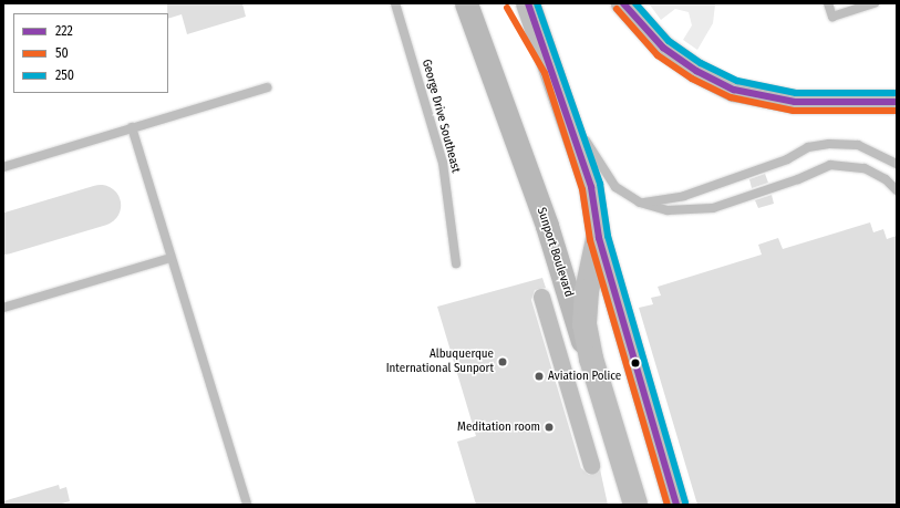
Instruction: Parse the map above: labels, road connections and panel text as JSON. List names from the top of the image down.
{
  "streets": {
    "main road": ["Sunport Boulevard"],
    "lane": ["George Drive Southeast"]
  },
  "places": ["Albuquerque International Sunport", "Aviation Police", "Meditation room"],
  "lines": ["transit line 222", "transit line 250", "transit line 50"],
  "legend": ["222", "50", "250"]
}
